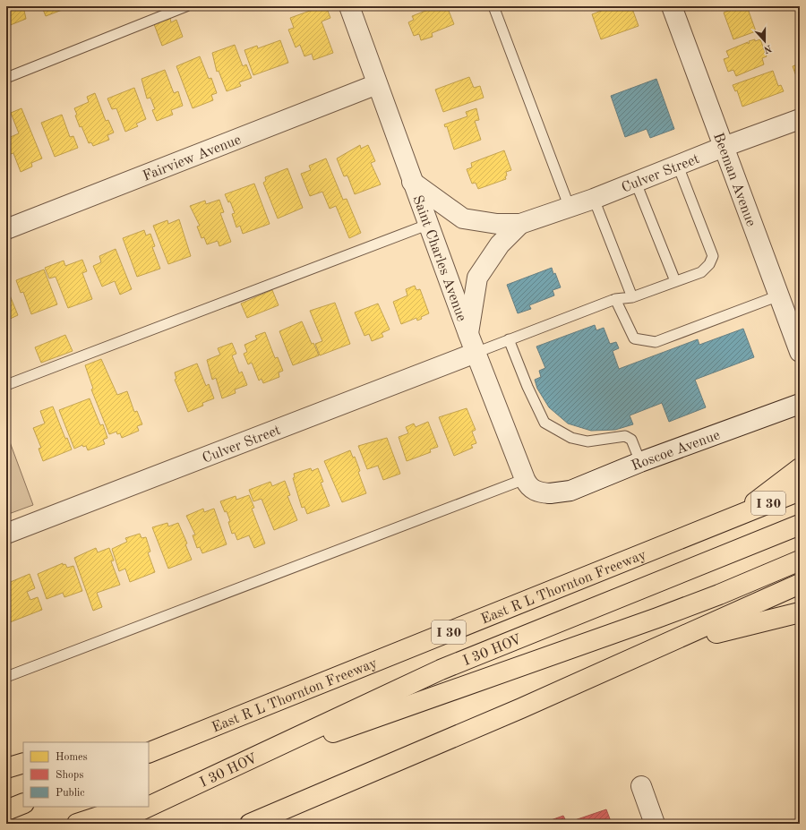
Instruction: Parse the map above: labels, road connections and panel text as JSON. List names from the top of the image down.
{
  "streets": {
    "highway": ["I 30", "East R L Thornton Freeway", "I 30 HOV"],
    "street": [
      "Fairview Avenue",
      "Culver Street",
      "Beeman Avenue",
      "Saint Charles Avenue",
      "Roscoe Avenue"
    ]
  },
  "crossings": [
    ["Fairview Avenue", "Saint Charles Avenue"],
    ["Culver Street", "Beeman Avenue"],
    ["Culver Street", "Saint Charles Avenue"],
    ["Saint Charles Avenue", "Roscoe Avenue"]
  ],
  "legend": ["Homes", "Shops", "Public"],
  "north": "bottom"
}
